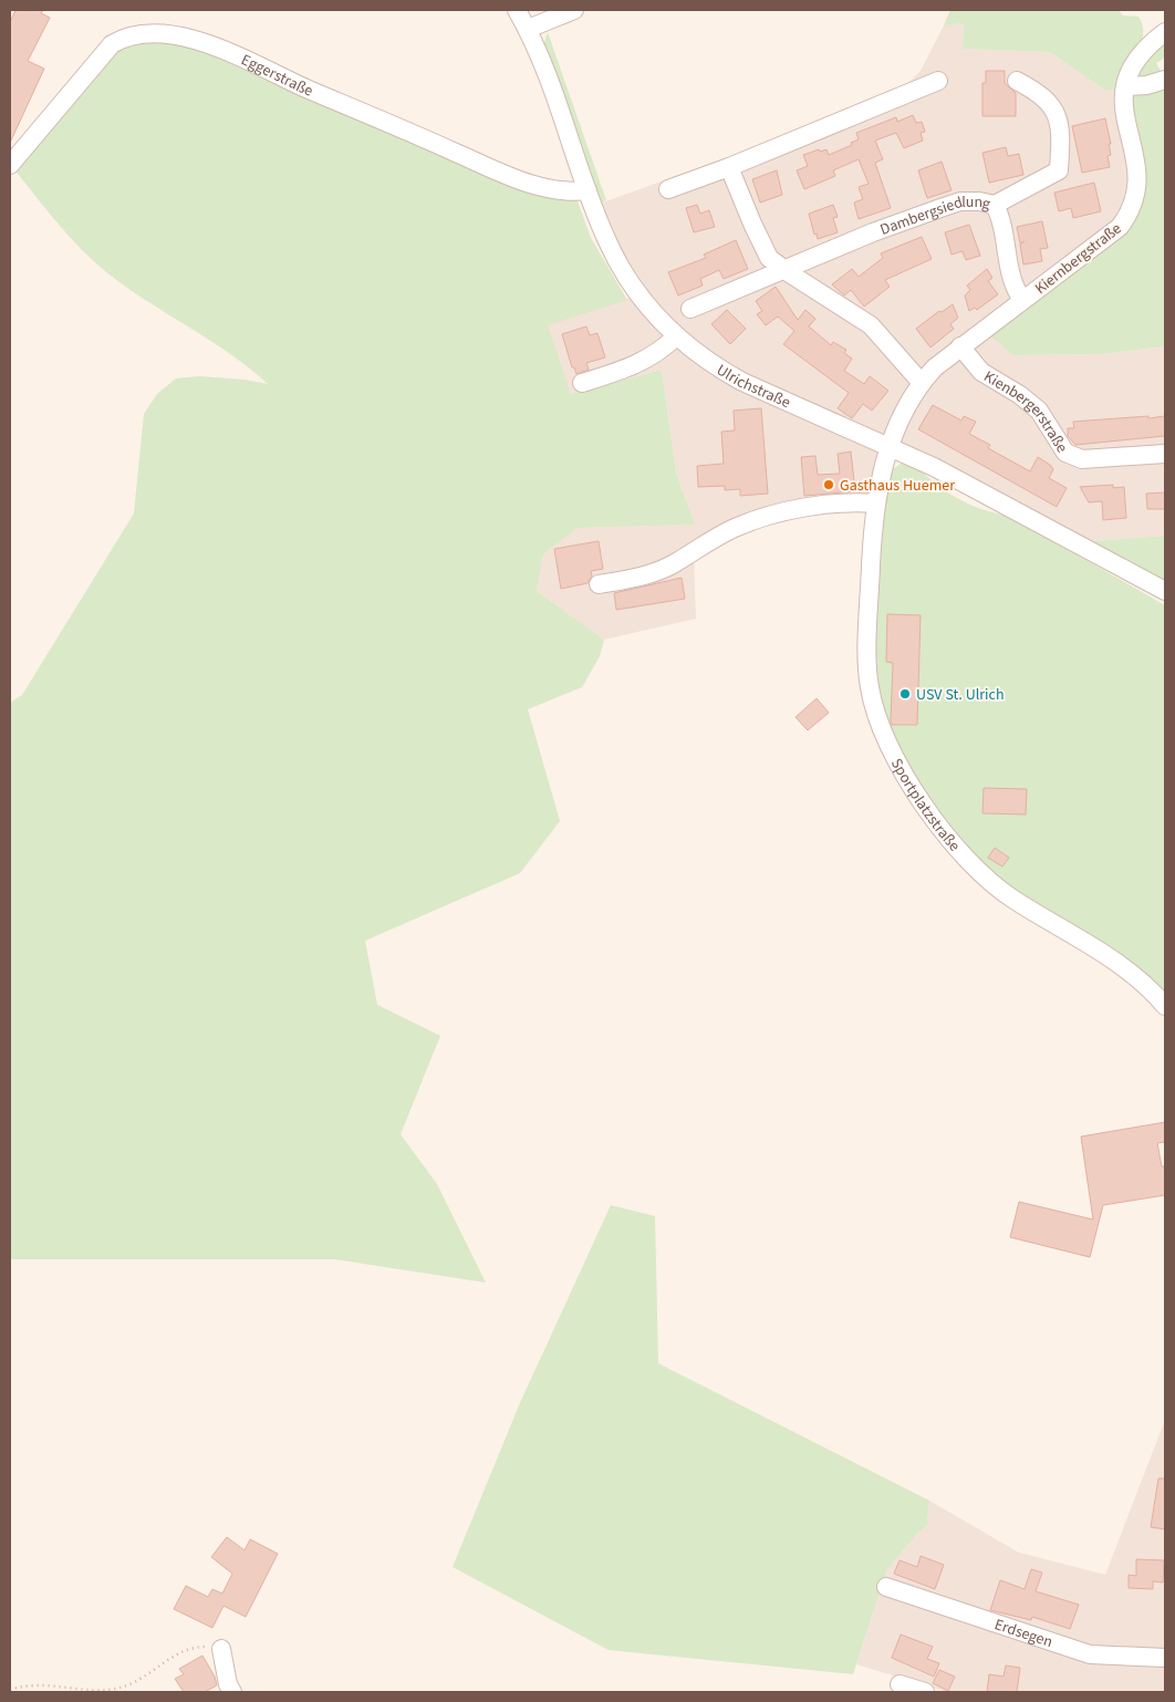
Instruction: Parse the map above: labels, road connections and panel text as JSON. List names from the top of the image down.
{
  "streets": {
    "street": [
      "Eggerstraße",
      "Dambergsiedlung",
      "Kiernbergstraße",
      "Ulrichstraße",
      "Kienbergerstraße",
      "Sportplatzstraße",
      "Erdsegen"
    ]
  },
  "crossings": [
    ["Eggerstraße", "Ulrichstraße"],
    ["Dambergsiedlung", "Kiernbergstraße"],
    ["Kiernbergstraße", "Ulrichstraße"],
    ["Kiernbergstraße", "Kienbergerstraße"],
    ["Kiernbergstraße", "Sportplatzstraße"],
    ["Ulrichstraße", "Sportplatzstraße"]
  ],
  "places": ["Gasthaus Huemer", "USV St. Ulrich"]
}
